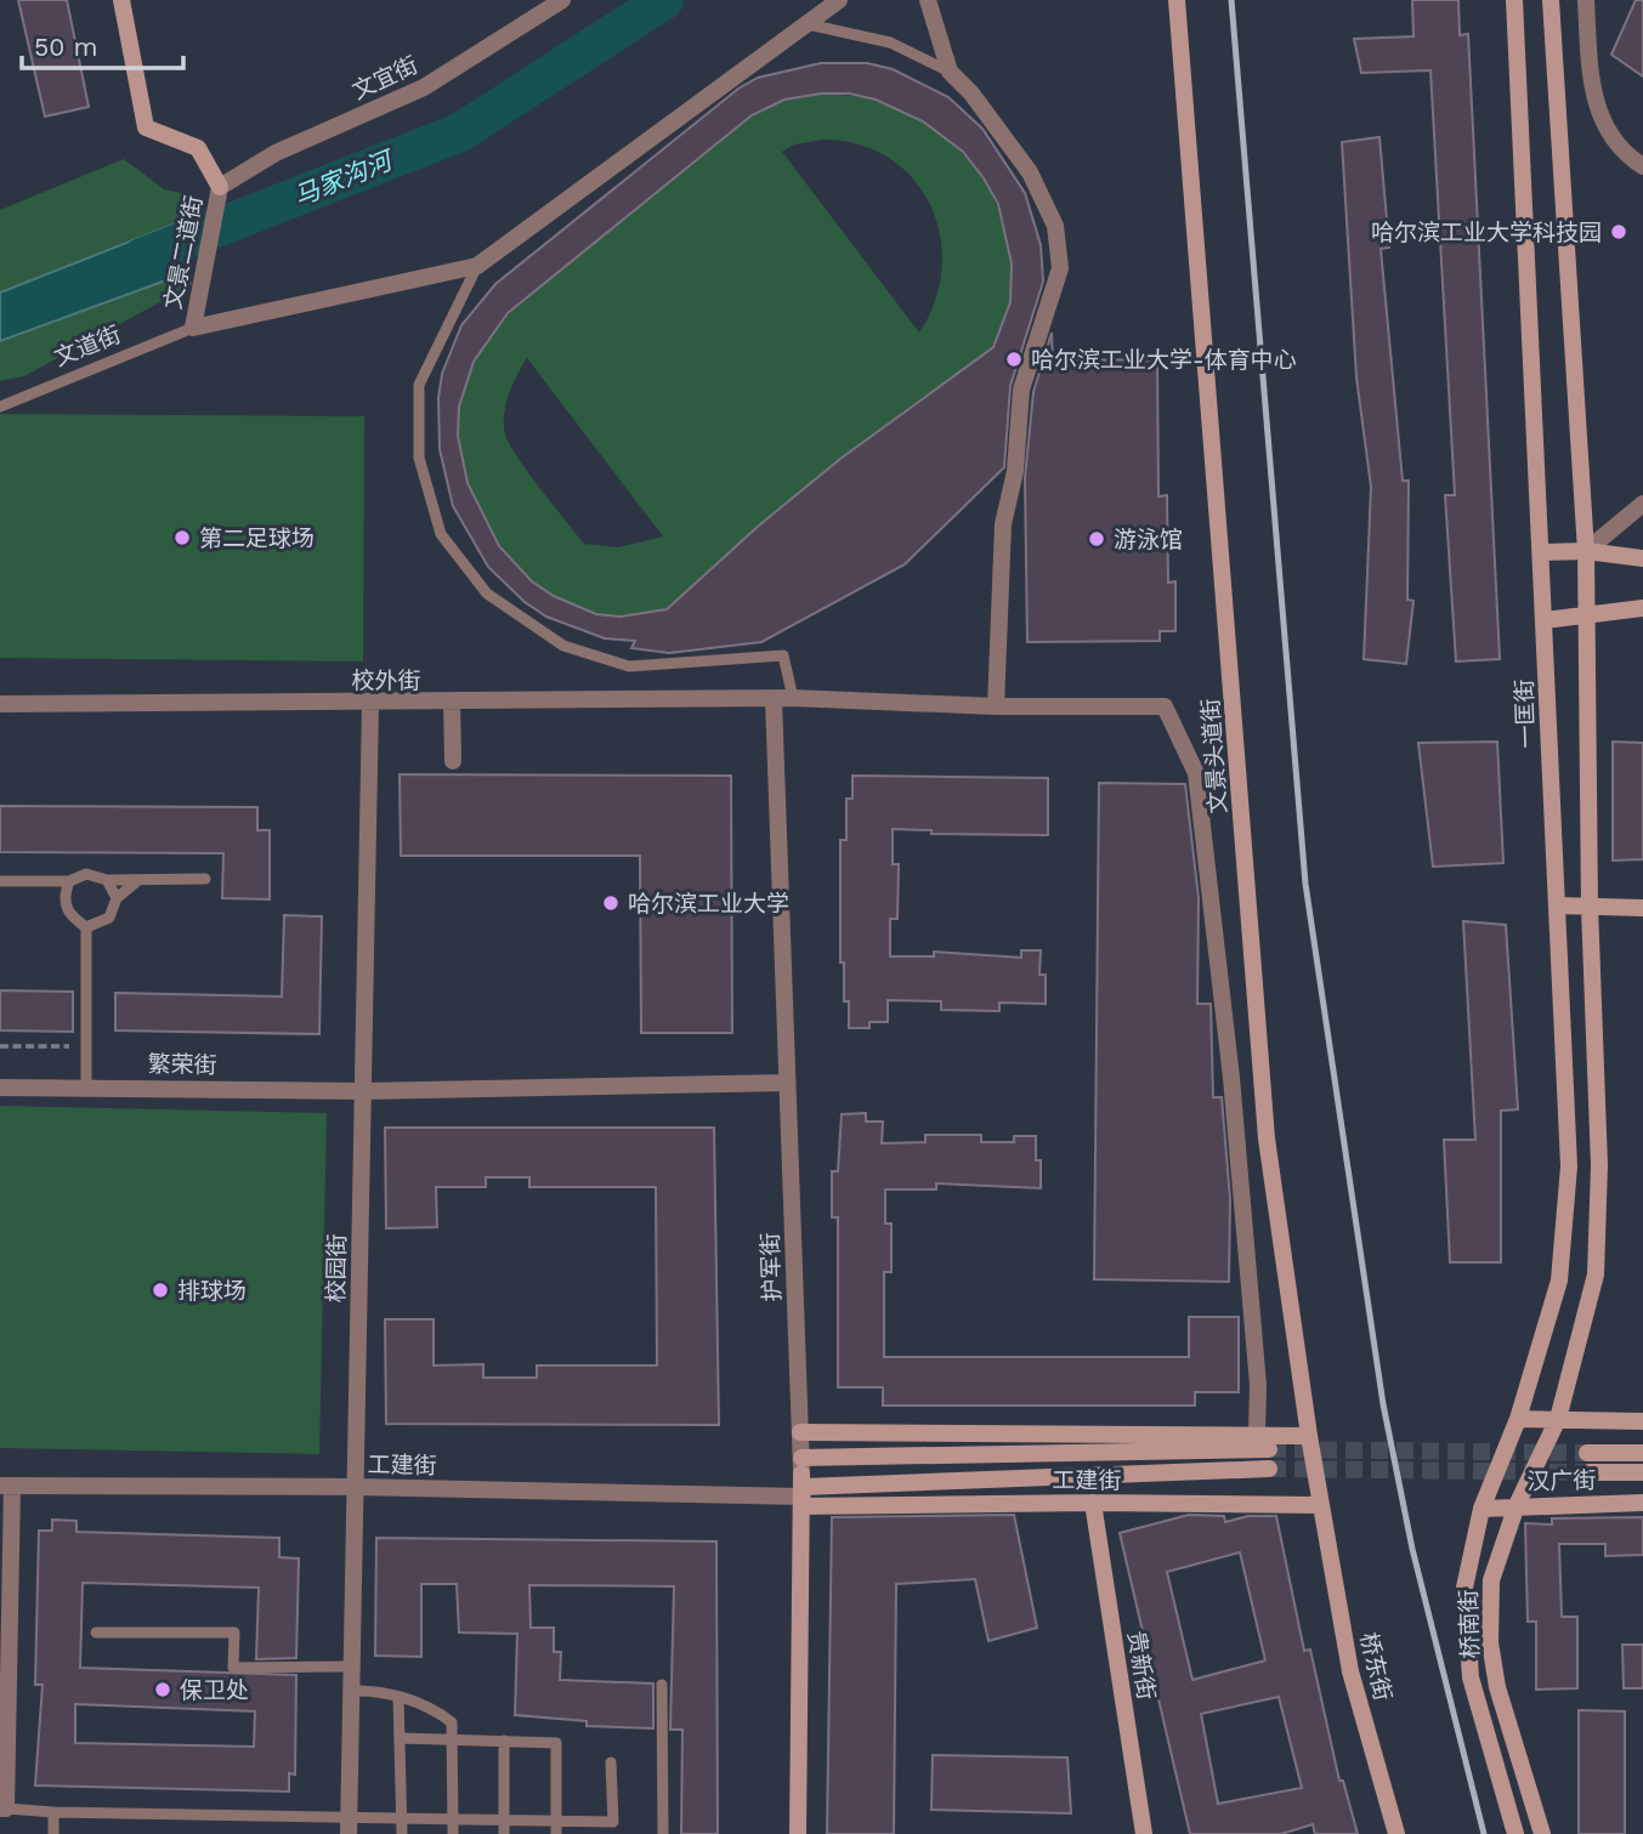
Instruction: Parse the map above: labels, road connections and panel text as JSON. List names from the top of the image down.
{
  "streets": {
    "main road": [
      "一匡街",
      "文景头道街",
      "护军街",
      "工建街",
      "汉广街",
      "桥南街",
      "贵新街",
      "桥东街"
    ],
    "street": [
      "文宜街",
      "文景二道街",
      "校外街",
      "繁荣街",
      "校园街"
    ],
    "lane": ["文道街"]
  },
  "crossings": [
    ["文宜街", "文景二道街"],
    ["文景二道街", "文道街"],
    ["校外街", "护军街"],
    ["校外街", "校园街"],
    ["校外街", "工建街"],
    ["一匡街", "桥南街"],
    ["文景头道街", "工建街"],
    ["文景头道街", "桥东街"],
    ["繁荣街", "护军街"],
    ["繁荣街", "校园街"],
    ["护军街", "工建街"],
    ["校园街", "工建街"],
    ["工建街", "贵新街"],
    ["工建街", "桥东街"],
    ["汉广街", "桥南街"]
  ],
  "water": ["马家沟河"],
  "places": [
    "哈尔滨工业大学科技园",
    "哈尔滨工业大学-体育中心",
    "第二足球场",
    "游泳馆",
    "哈尔滨工业大学",
    "排球场",
    "保卫处"
  ],
  "scale_bar": "50 m"
}
